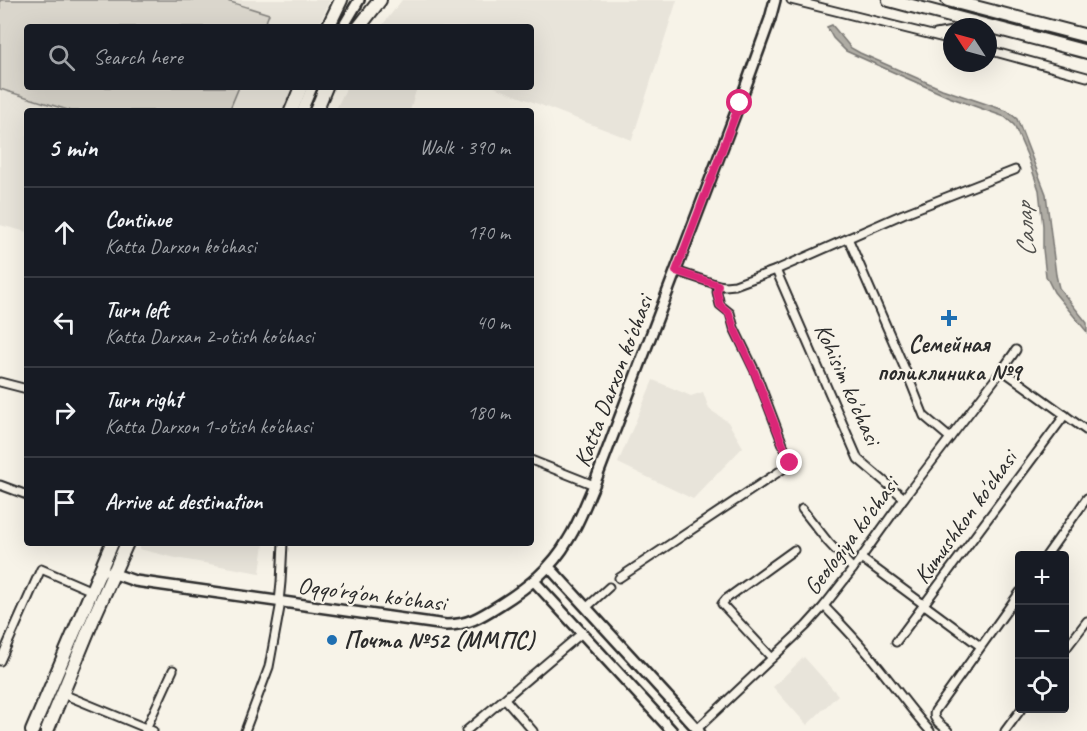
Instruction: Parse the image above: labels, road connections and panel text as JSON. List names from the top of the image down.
{
  "streets": {
    "main road": ["Katta Darxon ko'chasi", "Oqqo'rg'on ko'chasi"],
    "street": ["Kohisim ko'chasi", "Kumushkon ko'chasi", "Geologiya ko'chasi"]
  },
  "crossings": [
    ["Katta Darxon ko'chasi", "Oqqo'rg'on ko'chasi"],
    ["Kohisim ko'chasi", "Geologiya ko'chasi"]
  ],
  "water": ["Салар"],
  "places": {
    "health": ["Семейная поликлиника №9"],
    "other": ["Почта №52 (ММПС)"]
  },
  "north": "top left",
  "page": {
    "search": "Search here",
    "heading": ["5 min", "Walk · 390 m"],
    "list": [
      ["Continue", "Katta Darxon ko'chasi", "170 m"],
      ["Turn left", "Katta Darxan 2-o'tish ko'chasi", "40 m"],
      ["Turn right", "Katta Darxon 1-o'tish ko'chasi", "180 m"],
      "Arrive at destination"
    ],
    "map_buttons": ["+", "−"]
  }
}
